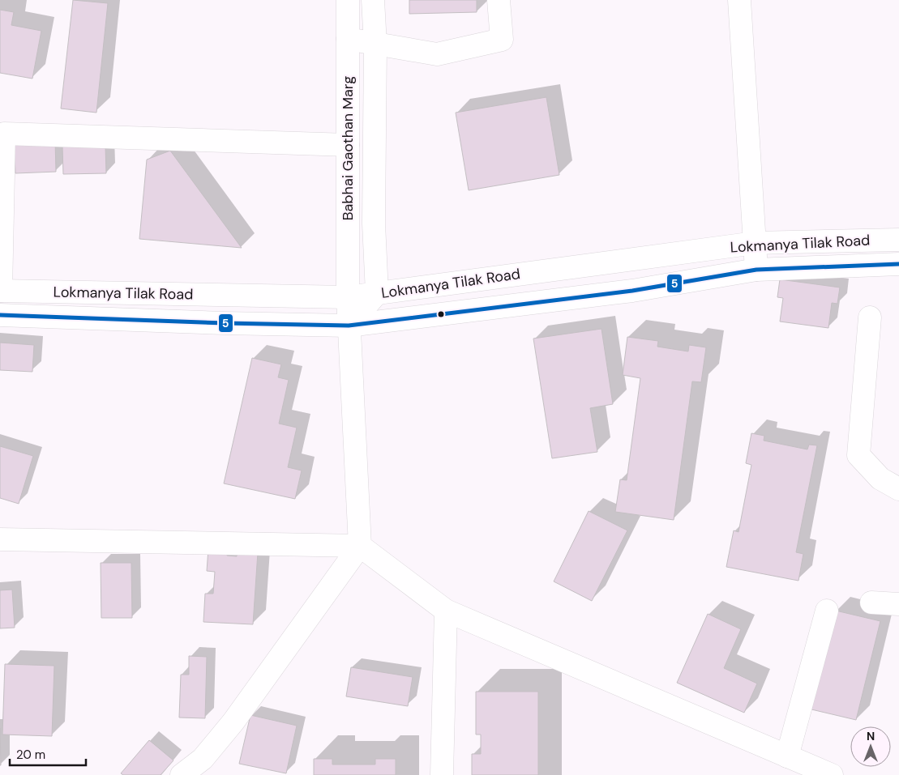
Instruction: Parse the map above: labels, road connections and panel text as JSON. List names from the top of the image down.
{
  "streets": {
    "street": ["Babhai Gaothan Marg", "Lokmanya Tilak Road"]
  },
  "crossings": [
    ["Babhai Gaothan Marg", "Lokmanya Tilak Road"]
  ],
  "lines": ["transit line 5"],
  "scale_bar": "20 m",
  "north": "top"
}
